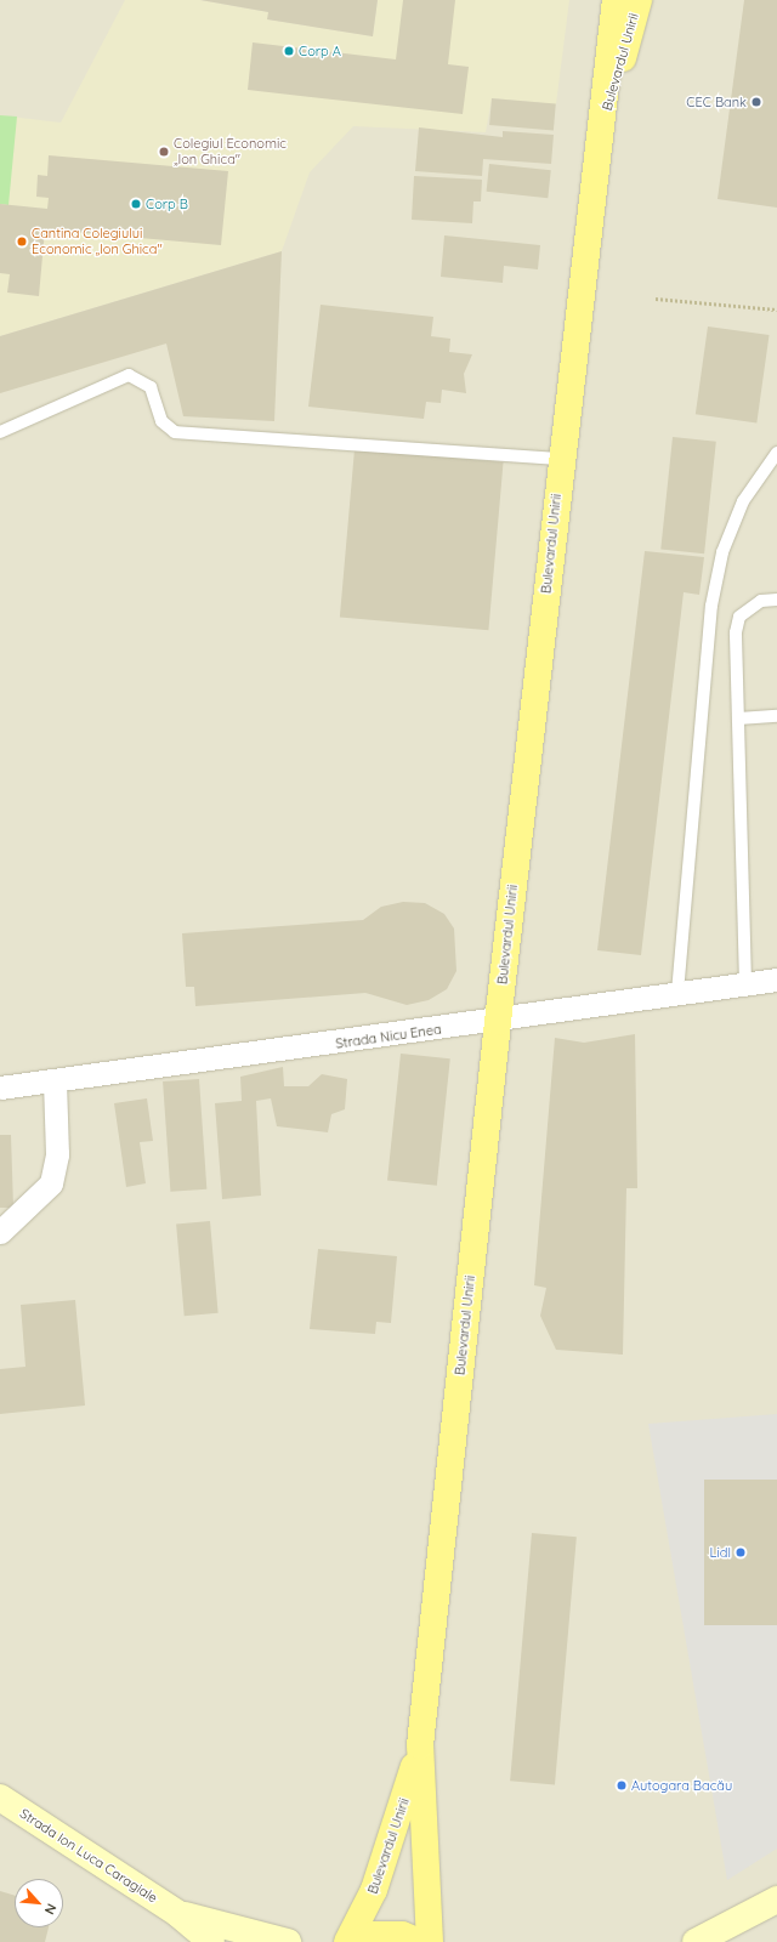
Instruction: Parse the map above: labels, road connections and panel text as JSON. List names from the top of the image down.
{
  "streets": {
    "main road": ["Bulevardul Unirii", "Strada Ion Luca Caragiale"],
    "street": ["Strada Nicu Enea"]
  },
  "crossings": [
    ["Bulevardul Unirii", "Strada Nicu Enea"]
  ],
  "places": [
    "Corp A",
    "CEC Bank",
    "Colegiul Economic „Ion Ghica\"",
    "Corp B",
    "Cantina Colegiului Economic „Ion Ghica\"",
    "Lidl",
    "Autogara Bacău"
  ],
  "north": "bottom right"
}
